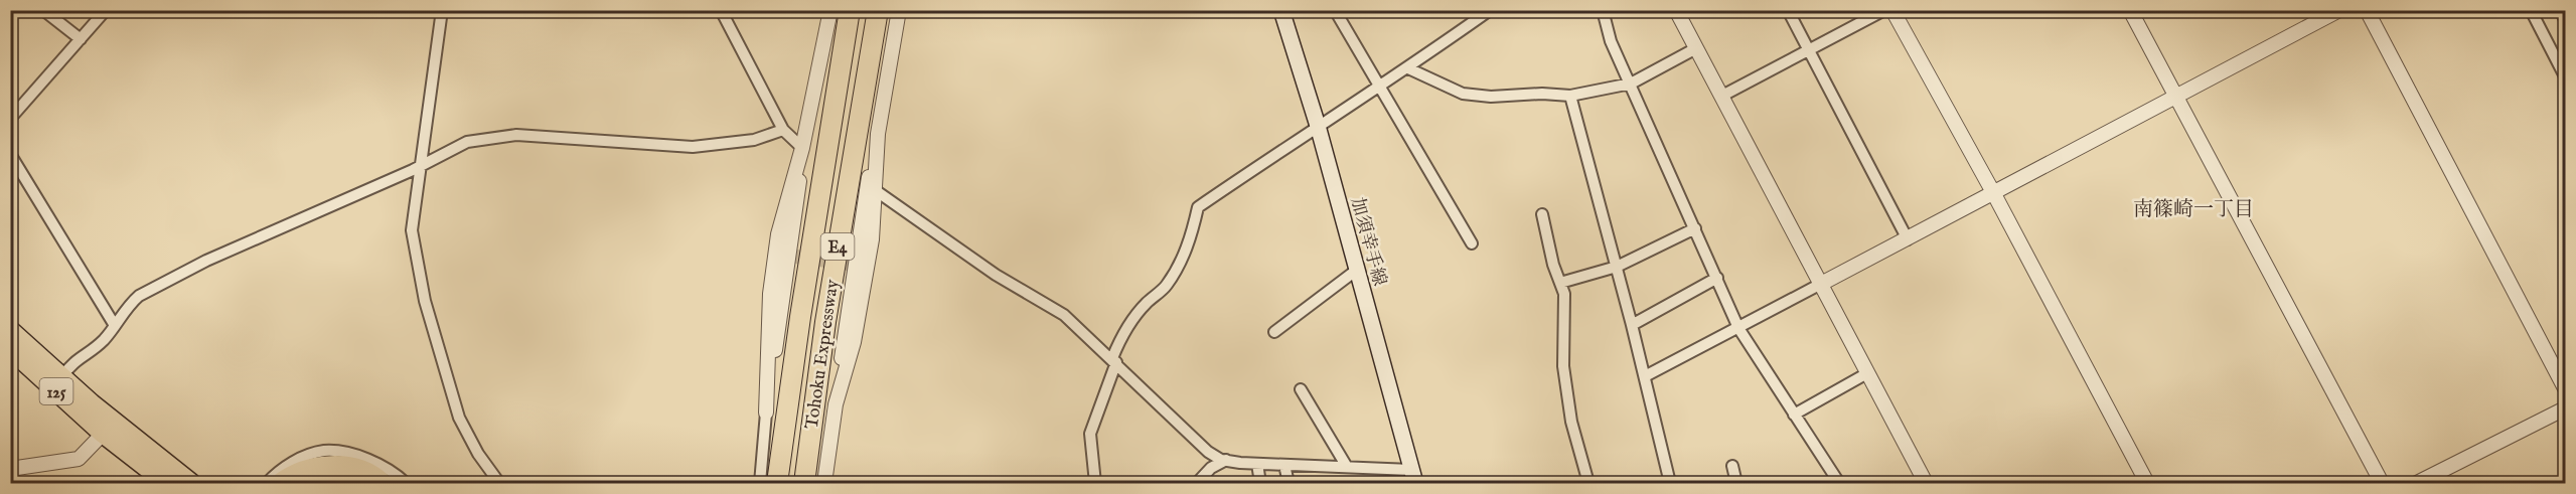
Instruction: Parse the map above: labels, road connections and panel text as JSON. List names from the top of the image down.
{
  "streets": {
    "highway": ["E4", "Tohoku Expressway", "125"],
    "main road": ["加須幸手線"]
  },
  "districts": ["南篠崎一丁目"]
}
